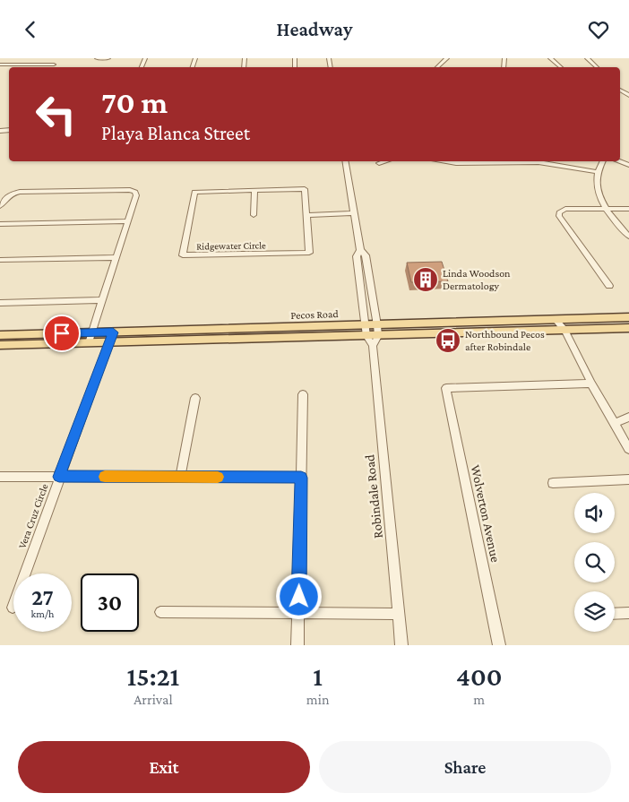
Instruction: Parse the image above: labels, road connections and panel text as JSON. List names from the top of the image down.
{
  "streets": {
    "main road": ["Pecos Road"],
    "street": [
      "Ridgewater Circle",
      "Robindale Road",
      "Wolverton Avenue",
      "Vera Cruz Circle"
    ]
  },
  "crossings": [
    ["Pecos Road", "Robindale Road"],
    ["Pecos Road", "Vera Cruz Circle"]
  ],
  "places": {
    "building": ["Linda Woodson Dermatology"],
    "bus stop": ["Northbound Pecos after Robindale"]
  },
  "page": {
    "header": "Headway",
    "turn": ["70 m", "Playa Blanca Street"],
    "speed": "27 km/h",
    "limit": "30",
    "eta": [
      "15:21",
      "Arrival",
      "1",
      "min",
      "400",
      "m"
    ],
    "buttons": ["Exit", "Share"]
  }
}
